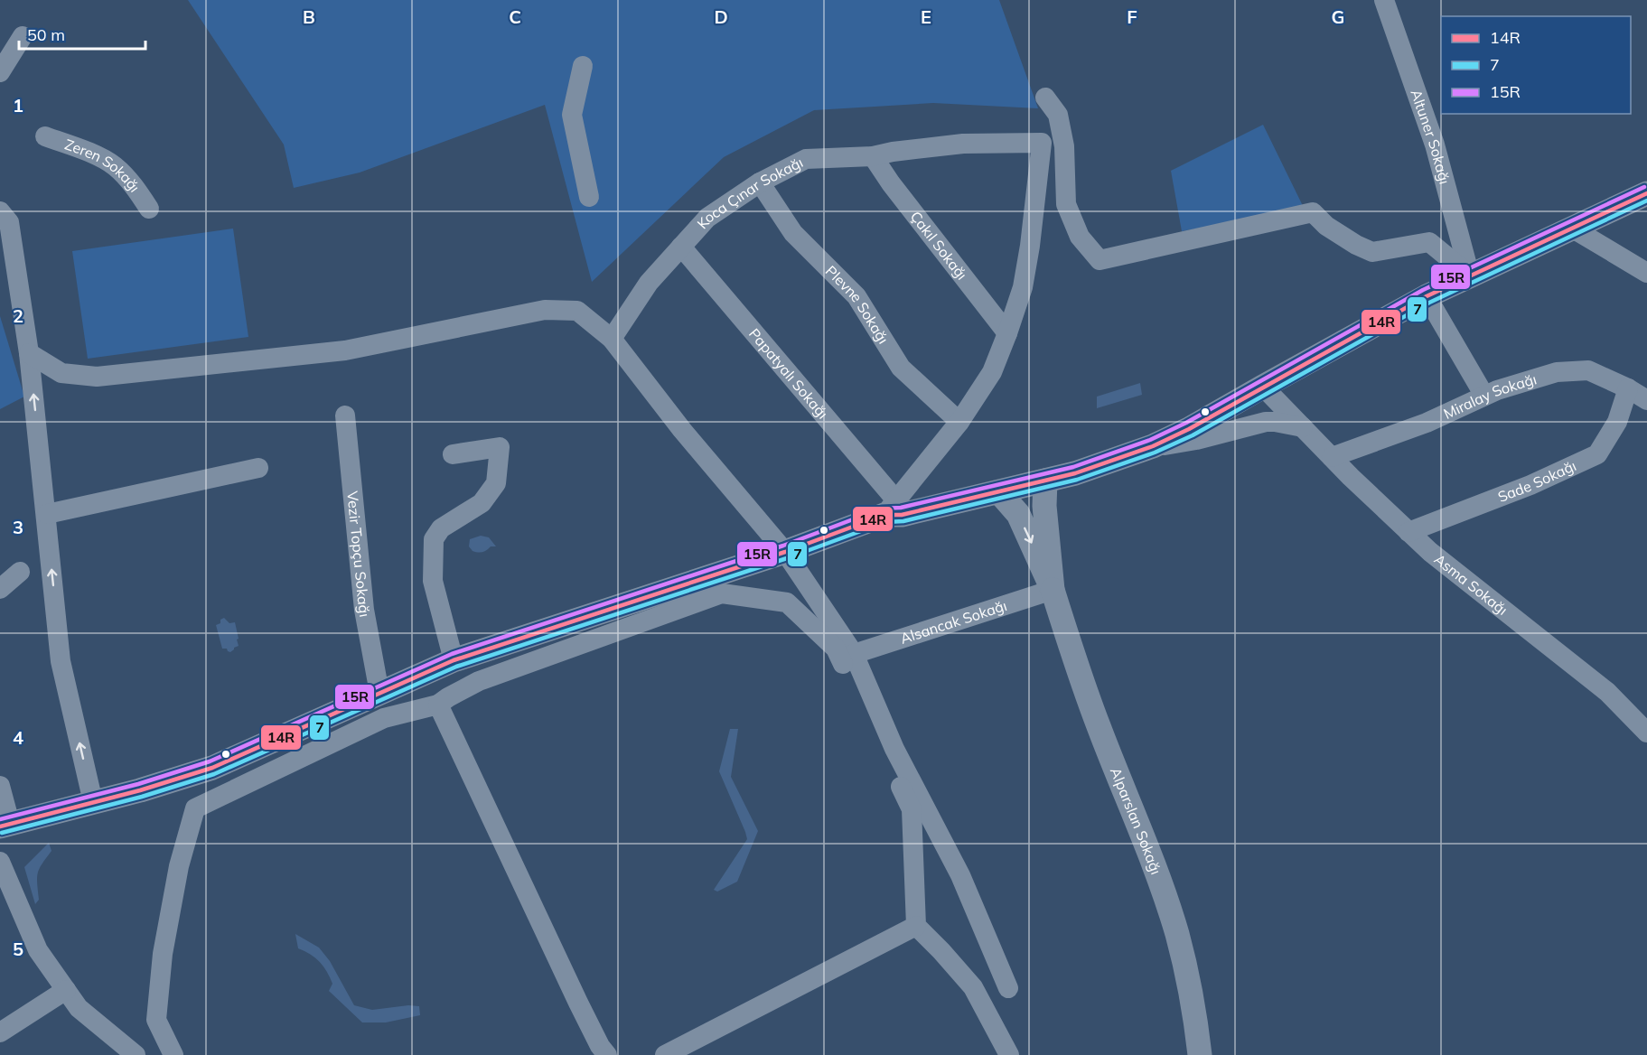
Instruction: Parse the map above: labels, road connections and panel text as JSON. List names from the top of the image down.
{
  "streets": {
    "street": [
      "Altuner Sokağı",
      "Zeren Sokağı",
      "Koca Çınar Sokağı",
      "Çakıl Sokağı",
      "Plevne Sokağı",
      "Papatyalı Sokağı",
      "Miralay Sokağı",
      "Sade Sokağı",
      "Vezir Topçu Sokağı",
      "Asma Sokağı",
      "Alsancak Sokağı",
      "Alparslan Sokağı"
    ]
  },
  "crossings": [
    ["Koca Çınar Sokağı", "Çakıl Sokağı"],
    ["Koca Çınar Sokağı", "Plevne Sokağı"],
    ["Koca Çınar Sokağı", "Papatyalı Sokağı"],
    ["Miralay Sokağı", "Sade Sokağı"],
    ["Miralay Sokağı", "Asma Sokağı"],
    ["Sade Sokağı", "Asma Sokağı"],
    ["Alsancak Sokağı", "Alparslan Sokağı"]
  ],
  "lines": ["transit line 15R", "transit line 14R", "transit line 7"],
  "legend": ["14R", "7", "15R"],
  "scale_bar": "50 m",
  "grid": {
    "columns": [
      "B",
      "C",
      "D",
      "E",
      "F",
      "G"
    ],
    "rows": [
      "1",
      "2",
      "3",
      "4",
      "5"
    ]
  }
}
